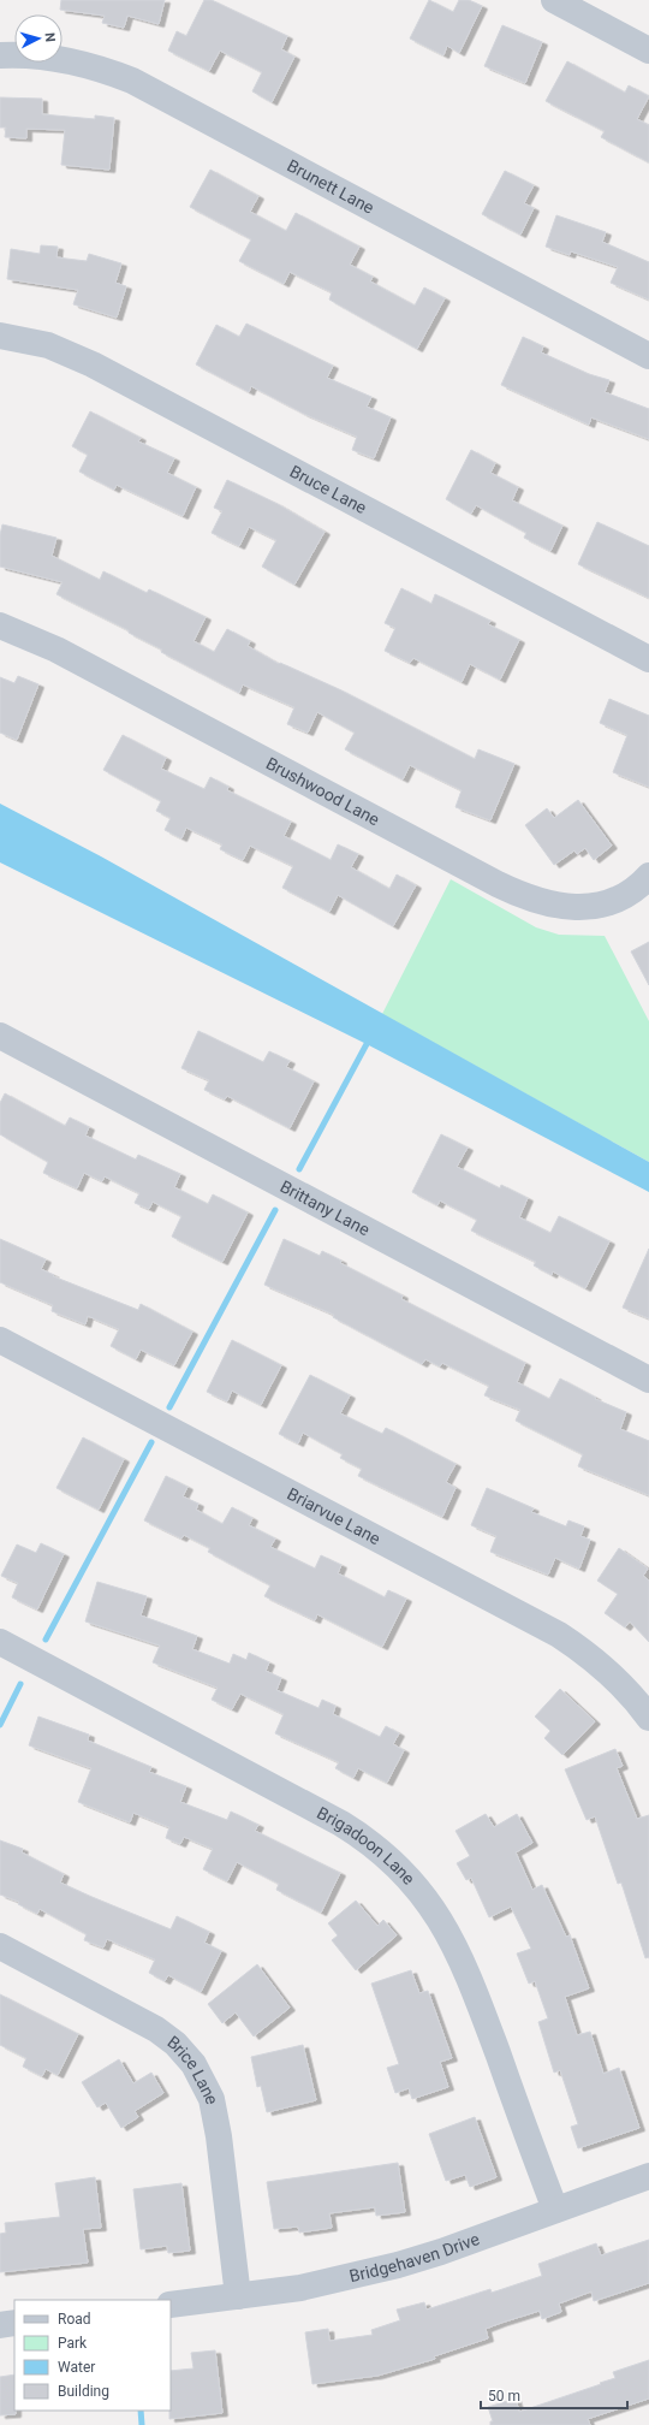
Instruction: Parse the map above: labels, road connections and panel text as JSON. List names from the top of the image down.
{
  "streets": {
    "street": [
      "Brunett Lane",
      "Bruce Lane",
      "Brushwood Lane",
      "Brittany Lane",
      "Briarvue Lane",
      "Brigadoon Lane",
      "Brice Lane",
      "Bridgehaven Drive"
    ]
  },
  "crossings": [
    ["Brigadoon Lane", "Bridgehaven Drive"],
    ["Brice Lane", "Bridgehaven Drive"]
  ],
  "legend": [
    "Road",
    "Park",
    "Water",
    "Building"
  ],
  "scale_bar": "50 m",
  "north": "right"
}
